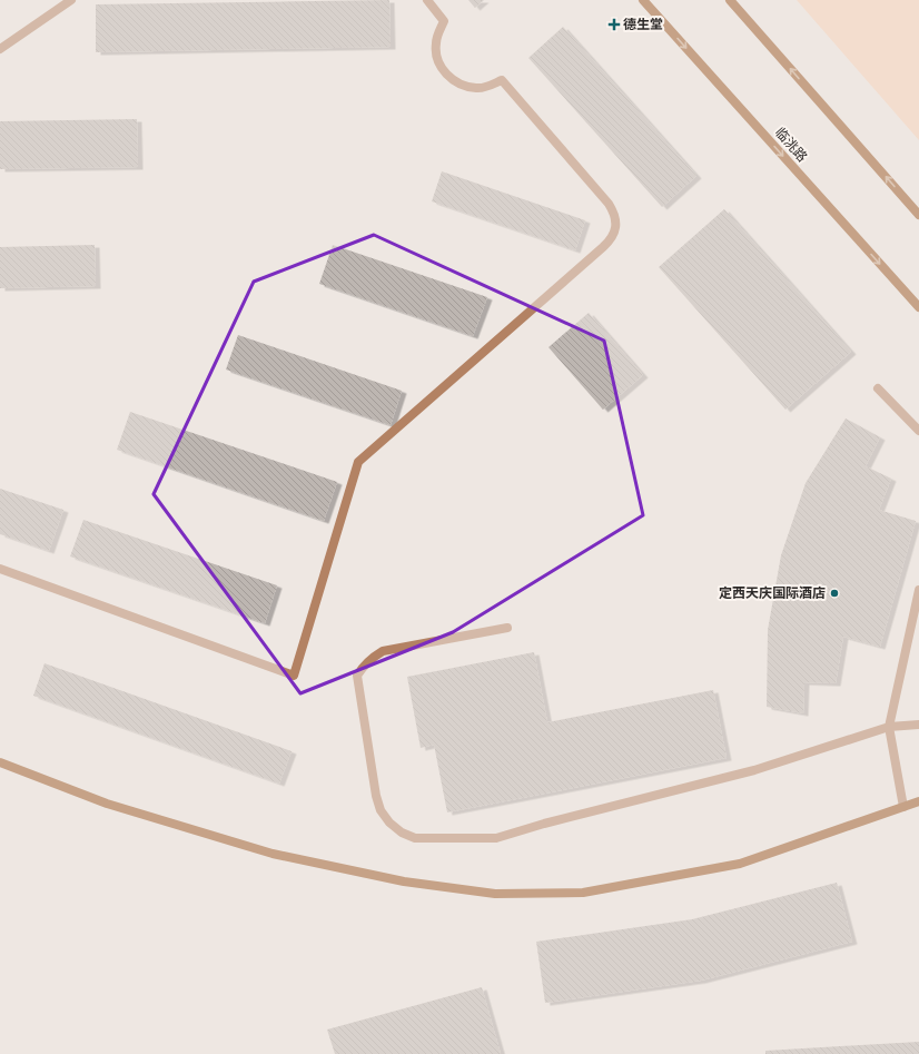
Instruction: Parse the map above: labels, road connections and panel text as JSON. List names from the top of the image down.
{
  "streets": {
    "main road": ["临洮路"]
  },
  "places": {
    "health": ["德生堂"],
    "other": ["定西天庆国际酒店"]
  }
}
